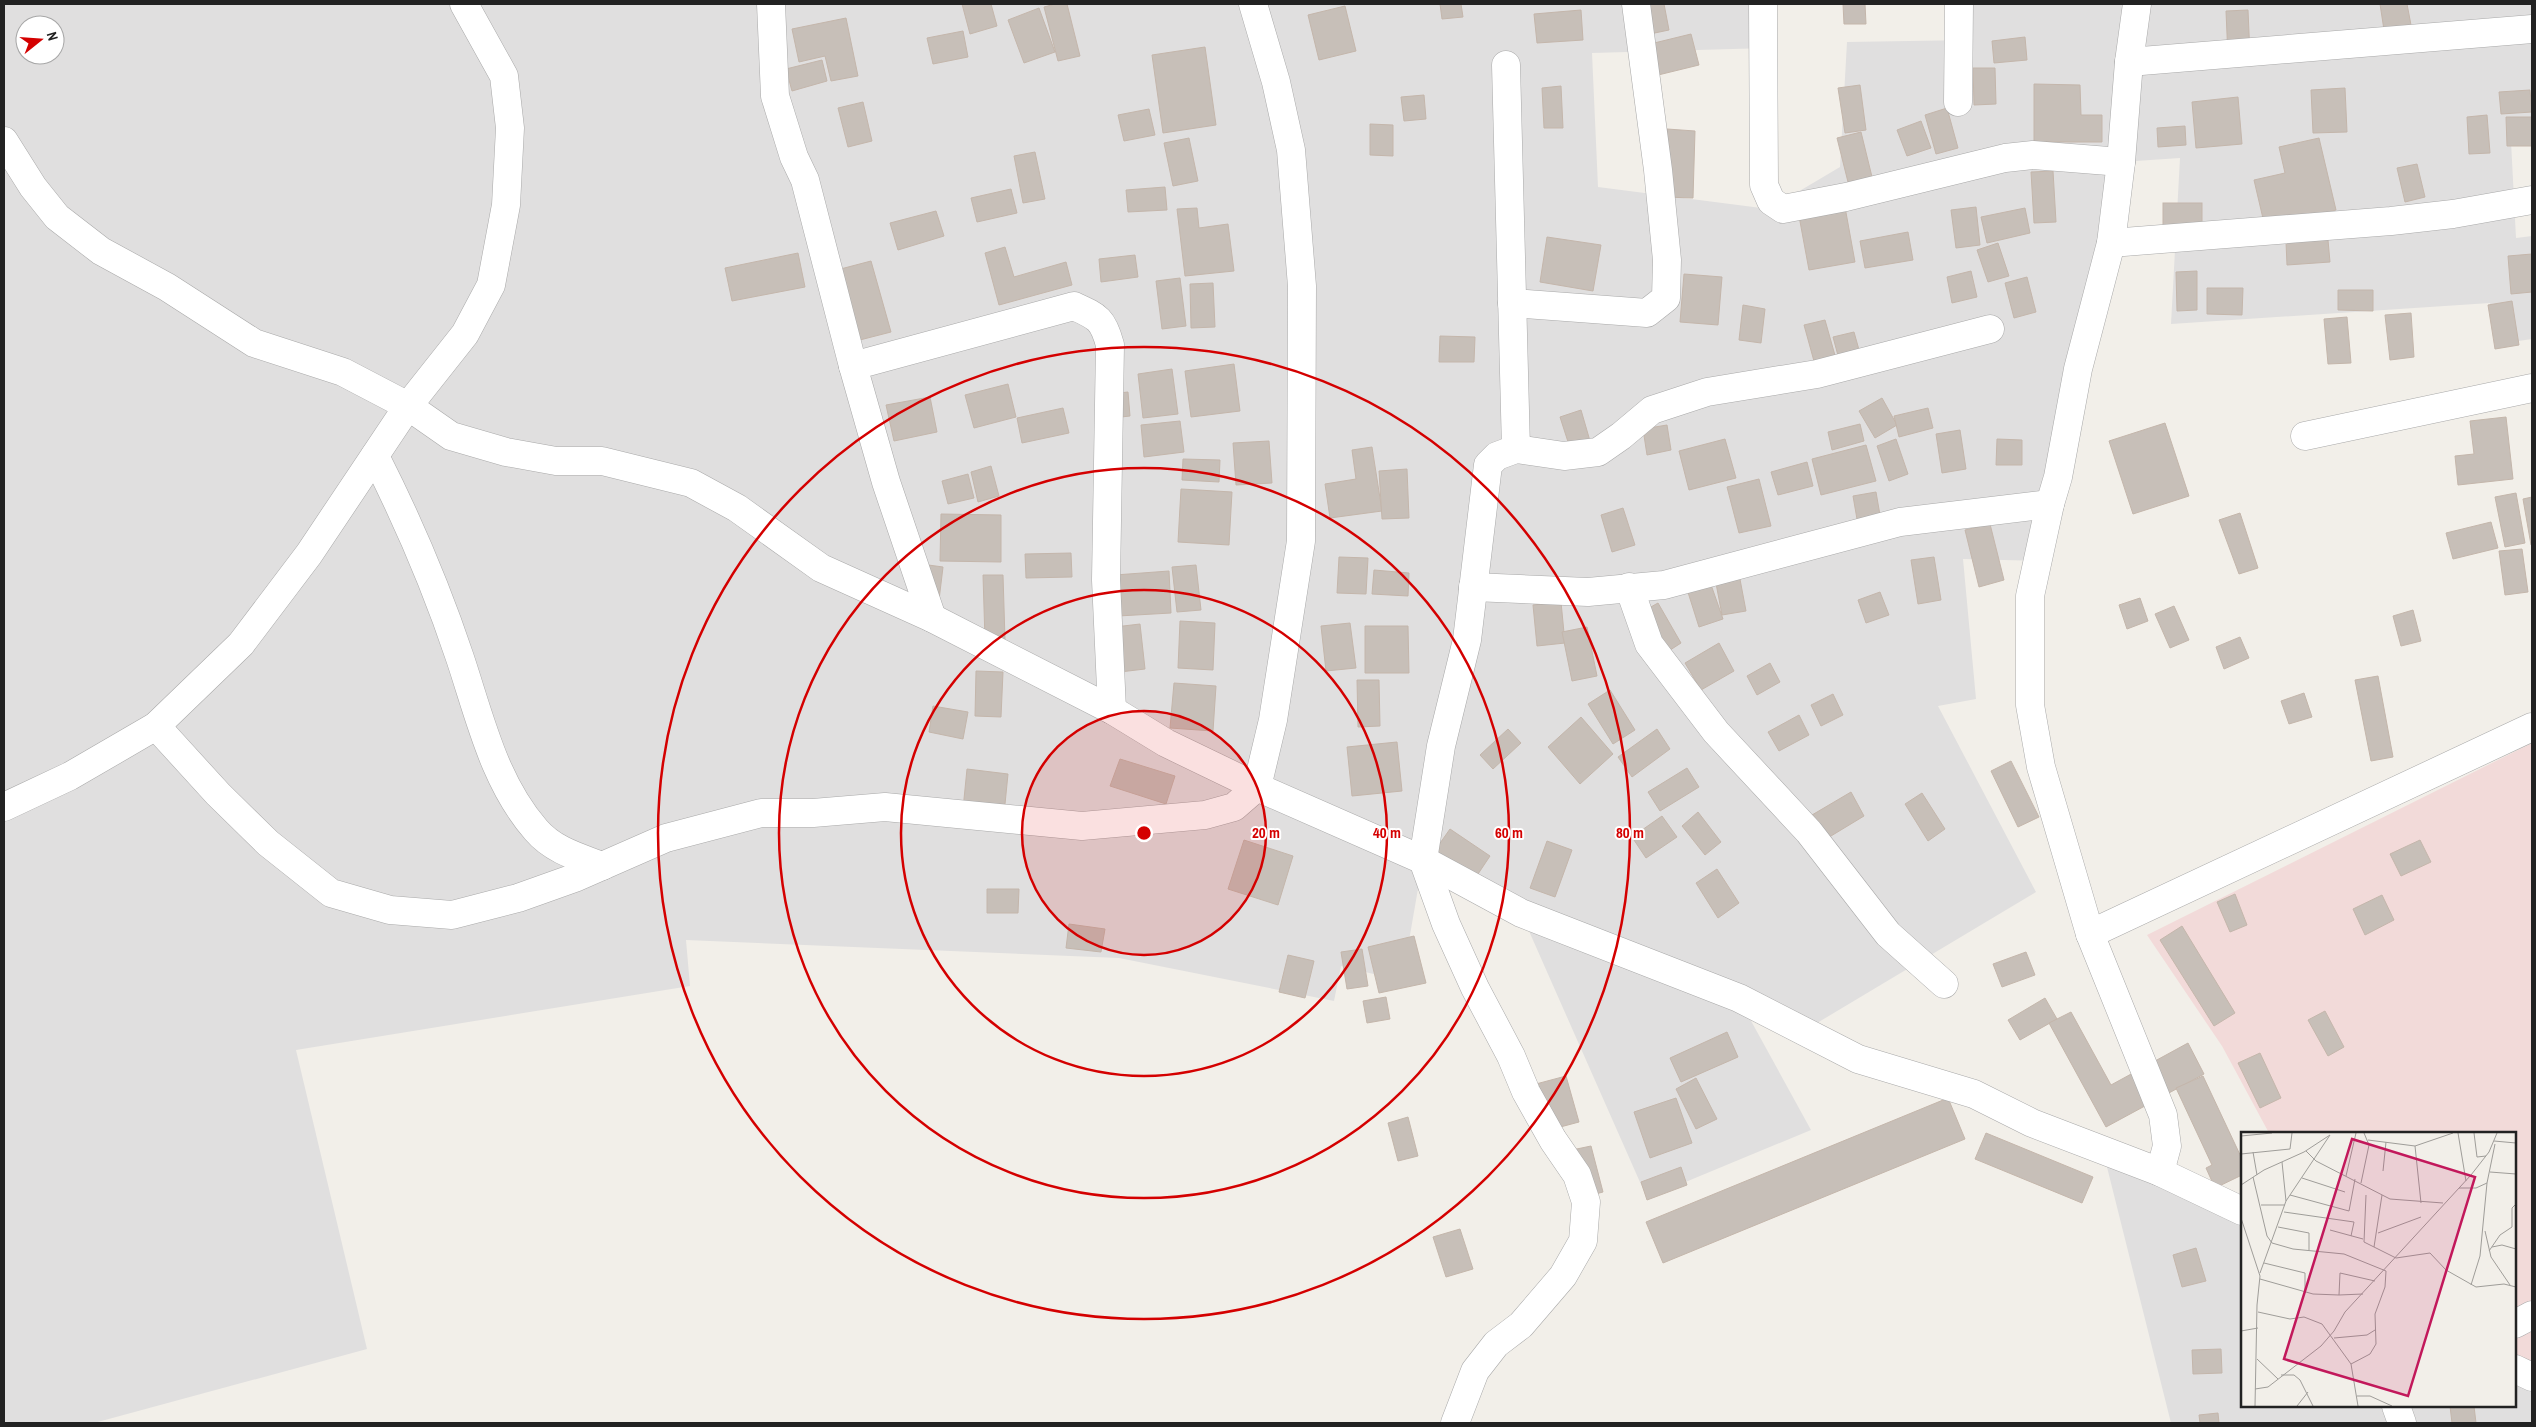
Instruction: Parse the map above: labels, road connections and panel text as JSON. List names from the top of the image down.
{
  "north": "right",
  "rings": [
    "20 m",
    "40 m",
    "60 m",
    "80 m"
  ]
}
